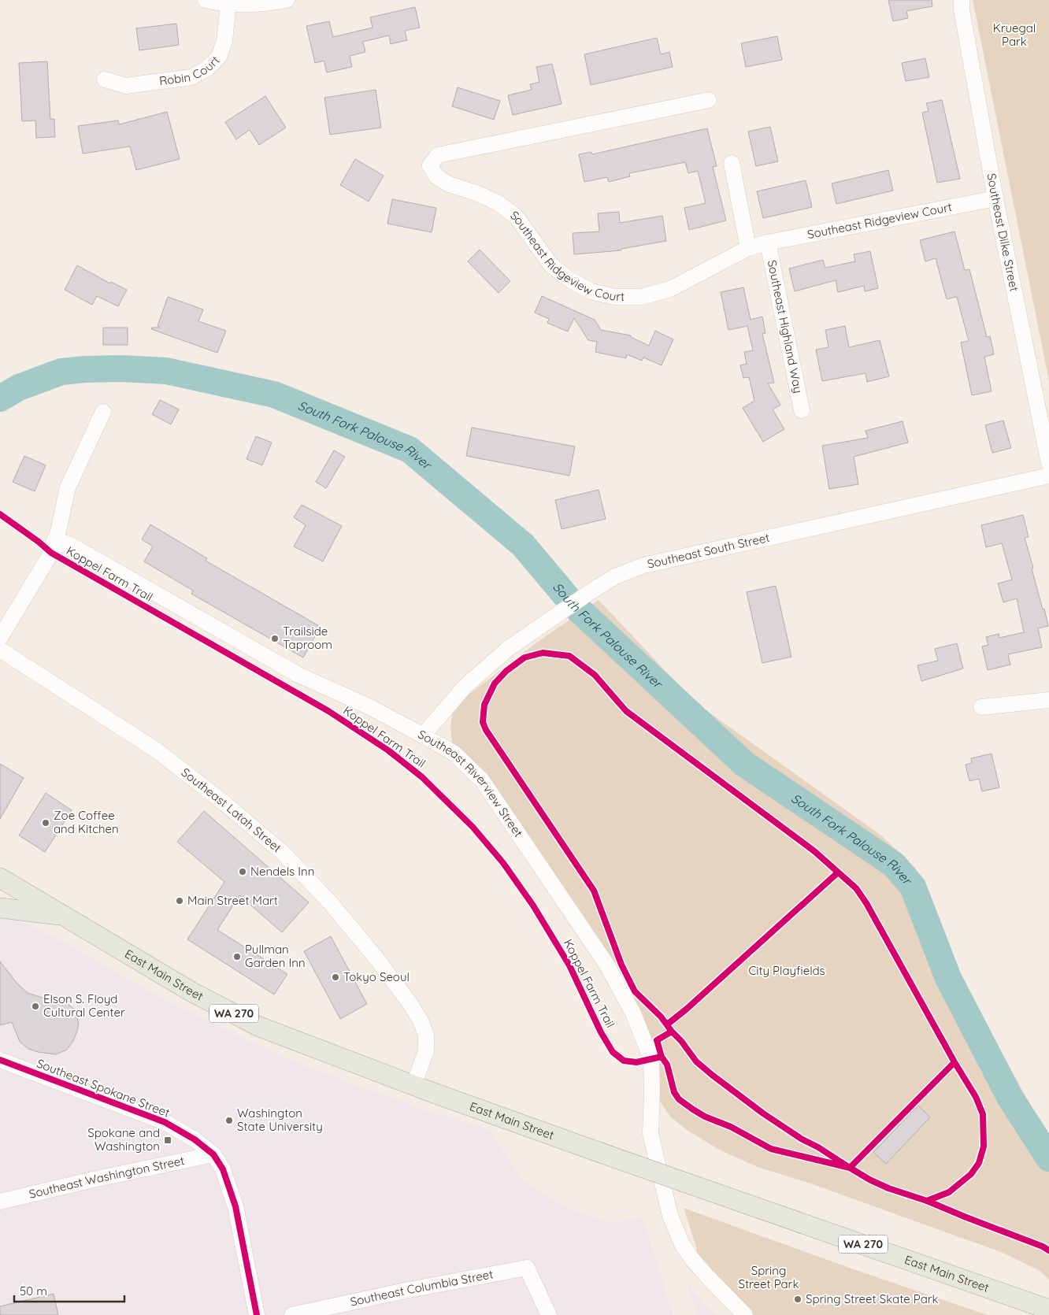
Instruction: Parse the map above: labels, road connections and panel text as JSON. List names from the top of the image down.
{
  "streets": {
    "main road": ["East Main Street", "WA 270"],
    "street": [
      "Robin Court",
      "Southeast Ridgeview Court",
      "Southeast Dilke Street",
      "Southeast Highland Way",
      "Southeast South Street",
      "Southeast Riverview Street",
      "Southeast Latah Street",
      "Southeast Spokane Street",
      "Southeast Washington Street",
      "Southeast Columbia Street"
    ],
    "cycle path": ["Koppel Farm Trail"]
  },
  "crossings": [
    ["Southeast Ridgeview Court", "Southeast Dilke Street"],
    ["Southeast Ridgeview Court", "Southeast Highland Way"],
    ["Southeast South Street", "Southeast Riverview Street"],
    ["Southeast Latah Street", "East Main Street"],
    ["Southeast Spokane Street", "Southeast Washington Street"]
  ],
  "water": ["South Fork Palouse River"],
  "parks": ["Kruegal Park", "City Playfields", "Spring Street Park"],
  "places": {
    "other": [
      "Trailside Taproom",
      "Zoe Coffee and Kitchen",
      "Nendels Inn",
      "Main Street Mart",
      "Pullman Garden Inn",
      "Tokyo Seoul",
      "Elson S. Floyd Cultural Center",
      "Washington State University",
      "Spring Street Skate Park"
    ],
    "transit": ["Spokane and Washington"]
  },
  "scale_bar": "50 m"
}
